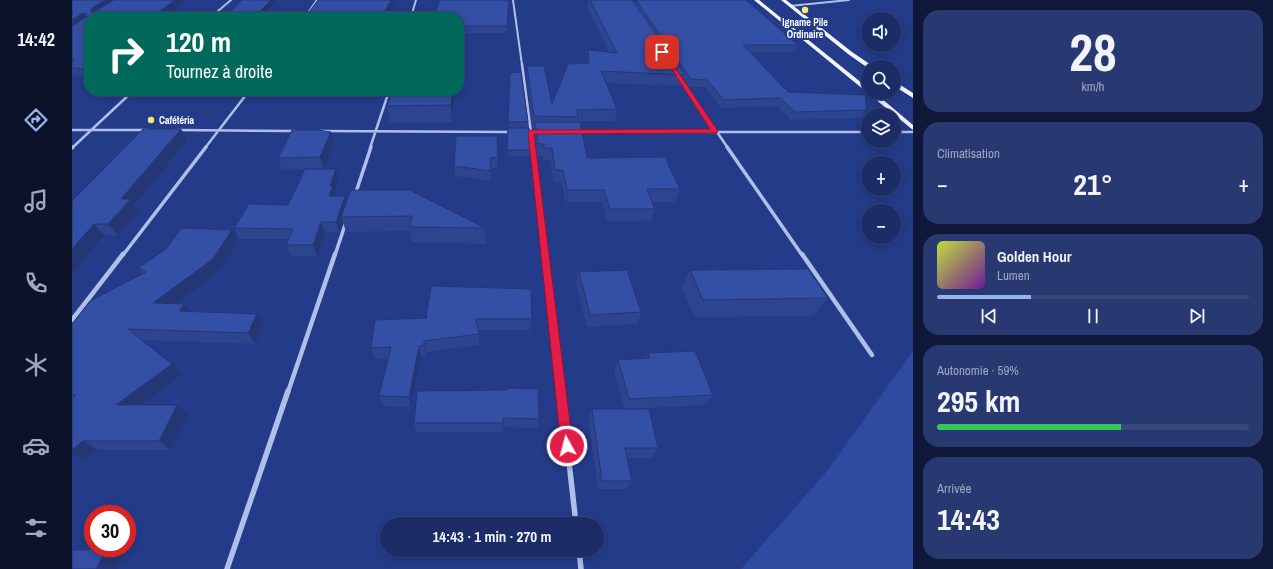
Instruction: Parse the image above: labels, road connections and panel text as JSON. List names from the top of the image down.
{
  "places": ["Igname Pile Ordinaire", "Cafétéria"],
  "page": {
    "tabs": "14:42",
    "tile": [
      ["28", "km/h"],
      "Climatisation",
      ["Autonomie · 59%", "295 km"],
      ["Arrivée", "14:43"]
    ],
    "map_buttons": ["+", "−"],
    "turn": ["120 m", "Tournez à droite"],
    "heat": ["−", "21°", "+"],
    "song": ["Golden Hour", "Lumen"],
    "limit": "30",
    "trip": "14:43 · 1 min · 270 m"
  }
}
